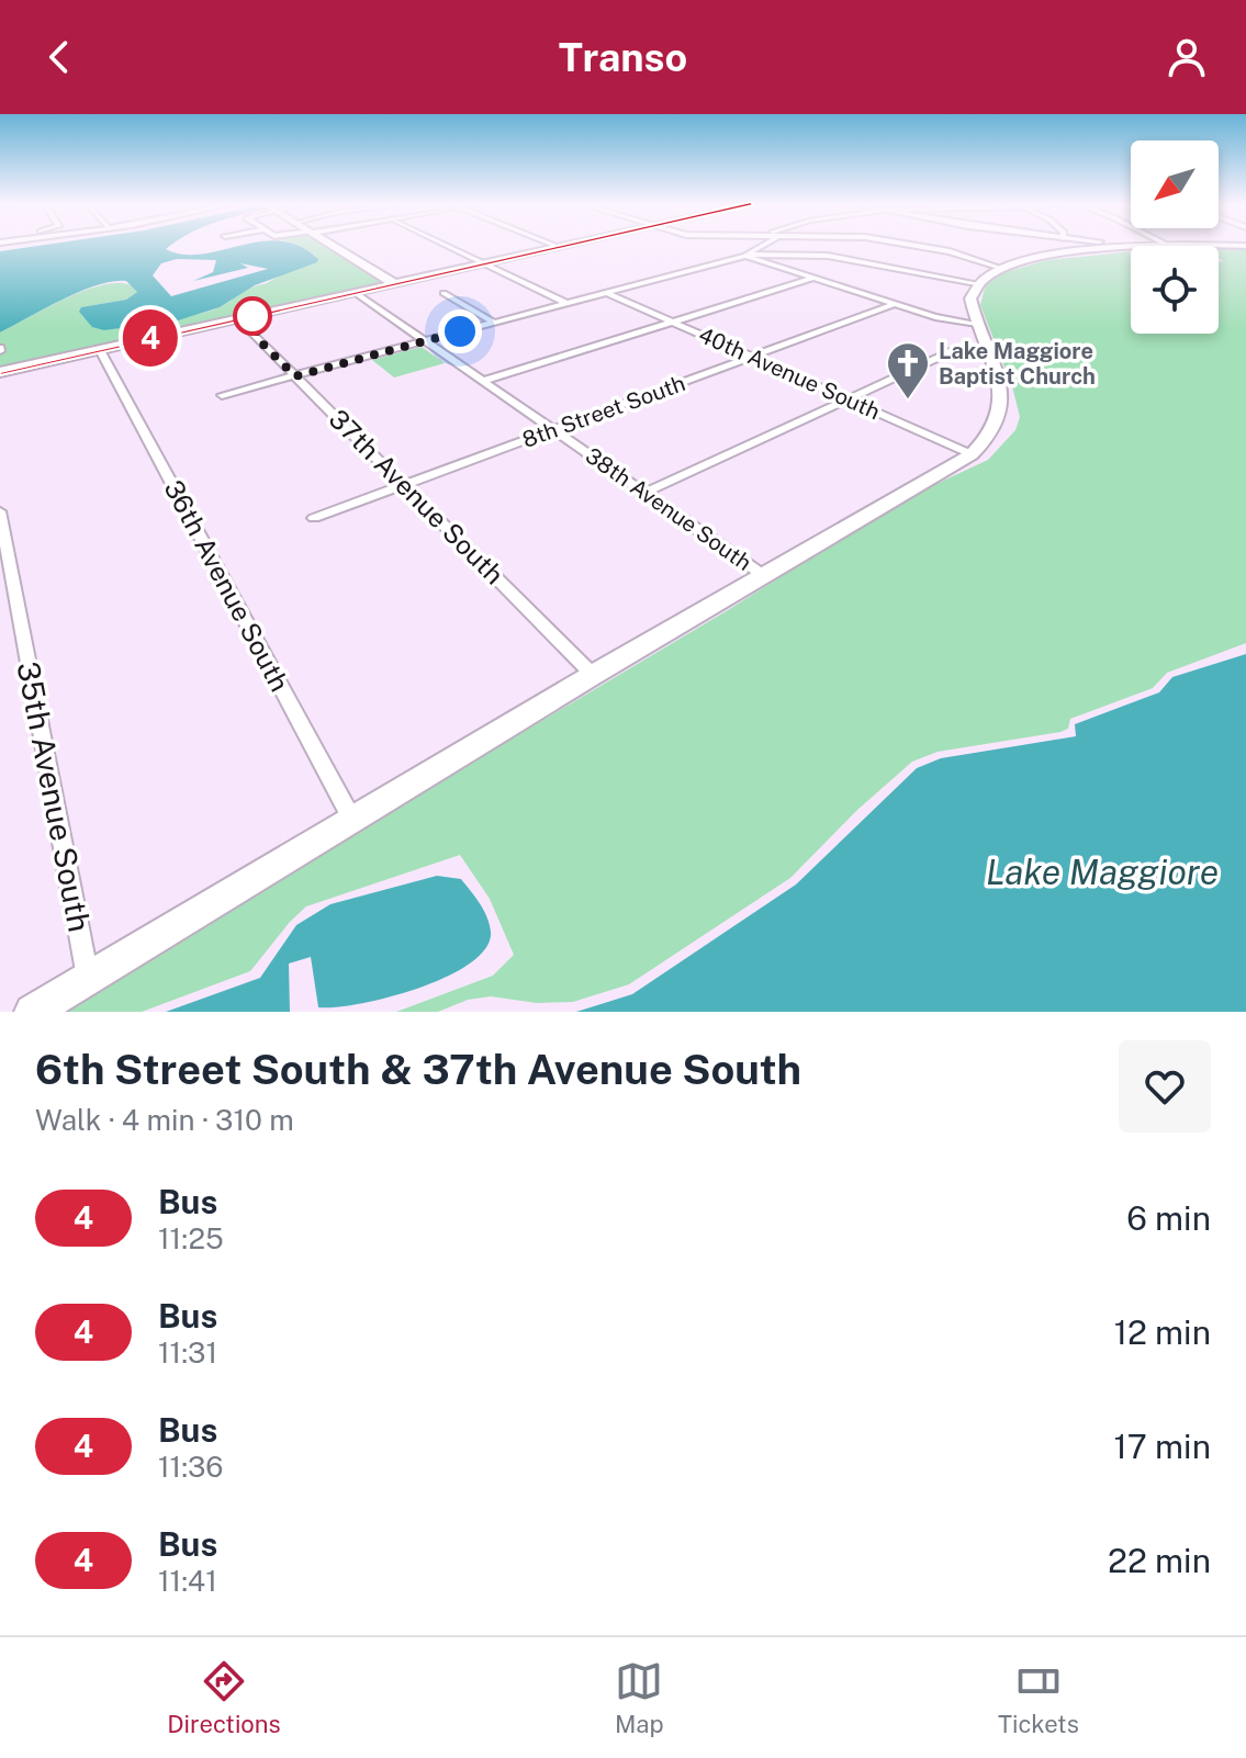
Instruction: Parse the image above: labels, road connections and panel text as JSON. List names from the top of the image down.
{
  "streets": {
    "street": [
      "40th Avenue South",
      "8th Street South",
      "37th Avenue South",
      "38th Avenue South",
      "36th Avenue South",
      "35th Avenue South"
    ]
  },
  "crossings": [
    ["40th Avenue South", "8th Street South"],
    ["8th Street South", "37th Avenue South"],
    ["8th Street South", "38th Avenue South"]
  ],
  "water": ["Lake Maggiore"],
  "places": {
    "church": ["Lake Maggiore Baptist Church"]
  },
  "lines": ["bus line 4"],
  "north": "bottom left",
  "page": {
    "header": "Transo",
    "on_map": "4",
    "heading": ["6th Street South & 37th Avenue South", "Walk · 4 min · 310 m"],
    "list": [
      {
        "mark": "4",
        "name": "Bus",
        "note": "11:25",
        "value": "6 min"
      },
      {
        "mark": "4",
        "name": "Bus",
        "note": "11:31",
        "value": "12 min"
      },
      {
        "mark": "4",
        "name": "Bus",
        "note": "11:36",
        "value": "17 min"
      },
      {
        "mark": "4",
        "name": "Bus",
        "note": "11:41",
        "value": "22 min"
      }
    ],
    "tabs": ["Directions", "Map", "Tickets"]
  }
}
